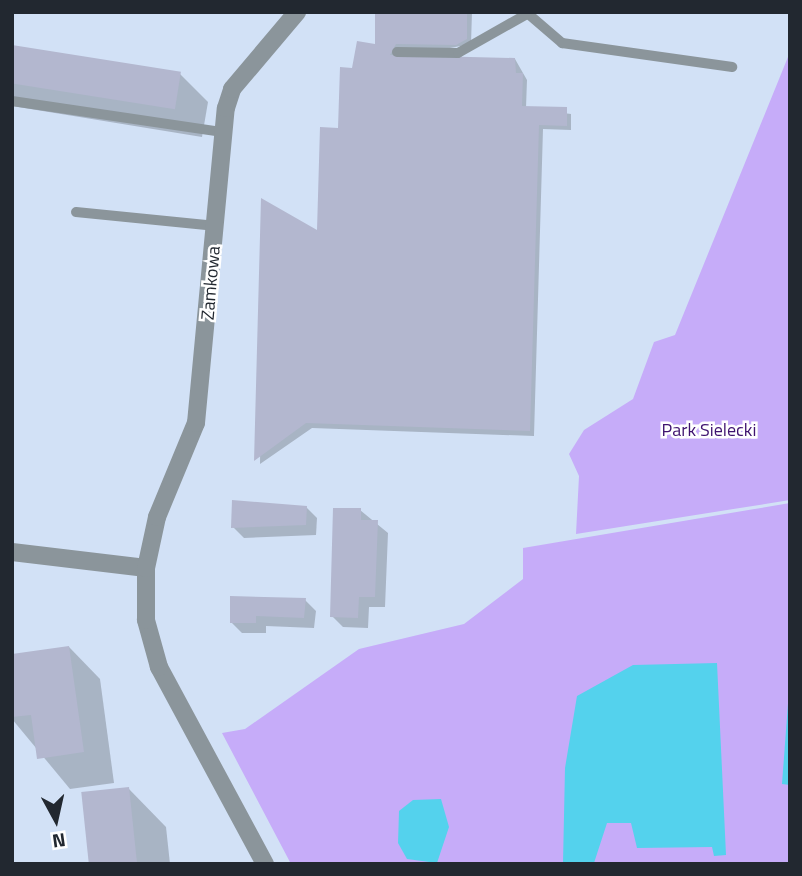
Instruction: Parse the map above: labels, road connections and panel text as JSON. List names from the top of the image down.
{
  "streets": {
    "street": ["Zamkowa"]
  },
  "parks": ["Park Sielecki"],
  "north": "bottom"
}
